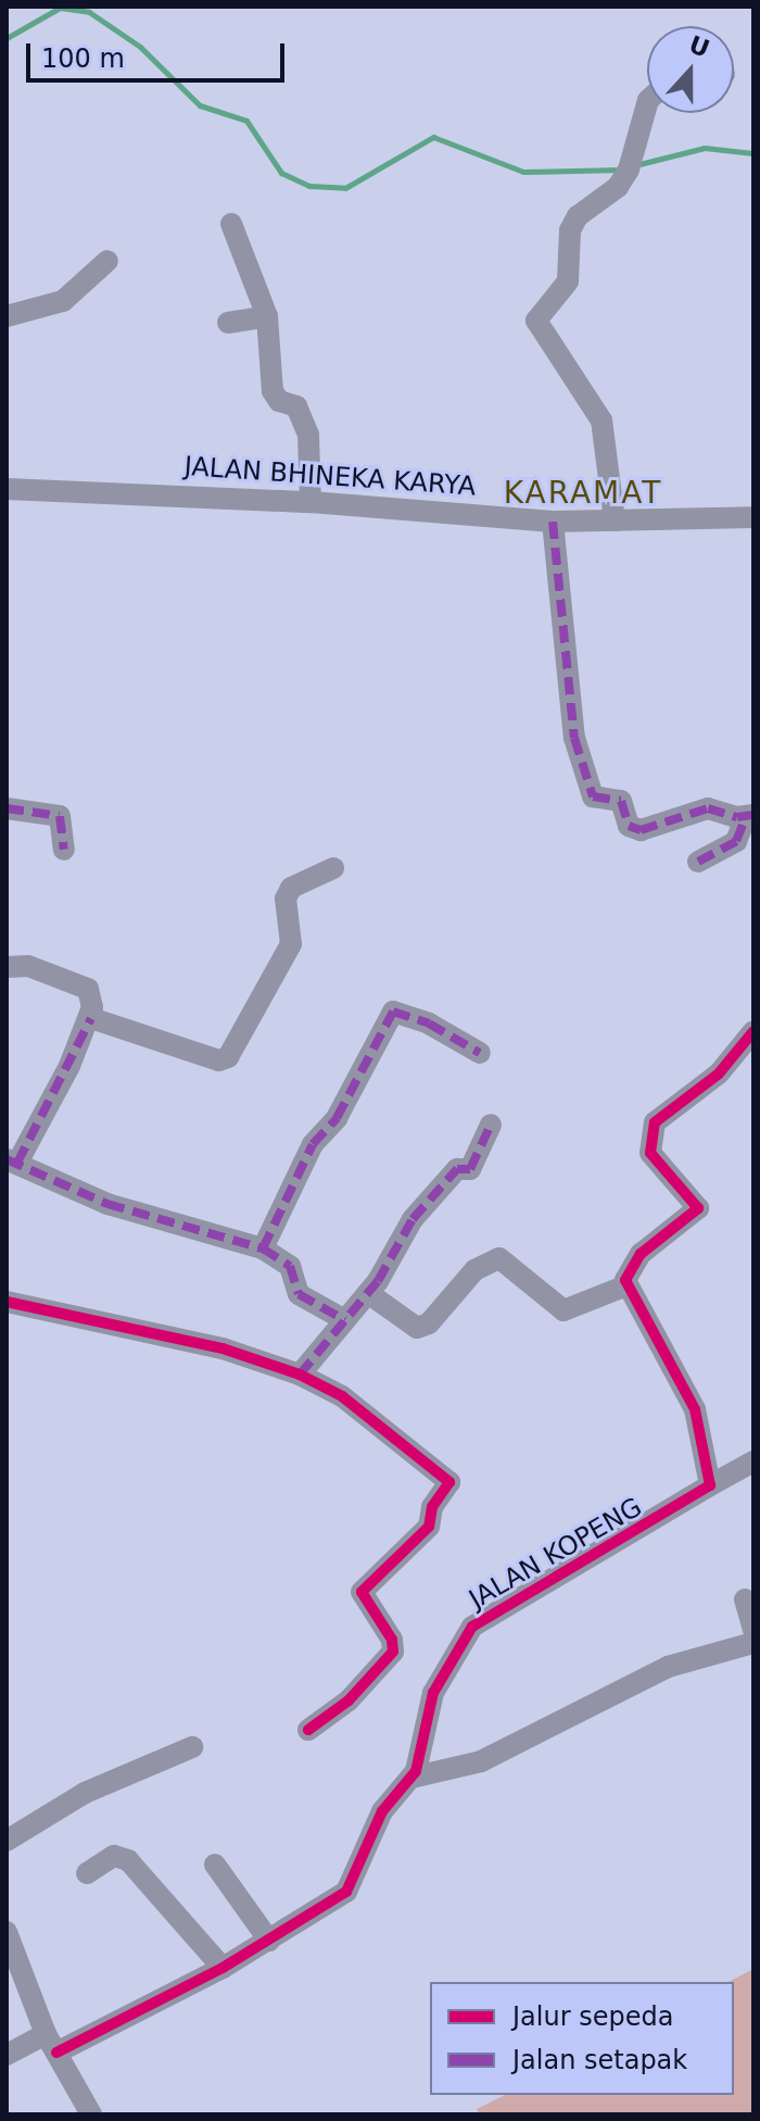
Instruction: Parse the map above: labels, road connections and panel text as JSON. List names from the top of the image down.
{
  "streets": {
    "street": ["JALAN BHINEKA KARYA", "JALAN KOPENG"]
  },
  "districts": ["KARAMAT"],
  "legend": ["Jalur sepeda", "Jalan setapak"],
  "scale_bar": "100 m",
  "north": "top"
}
